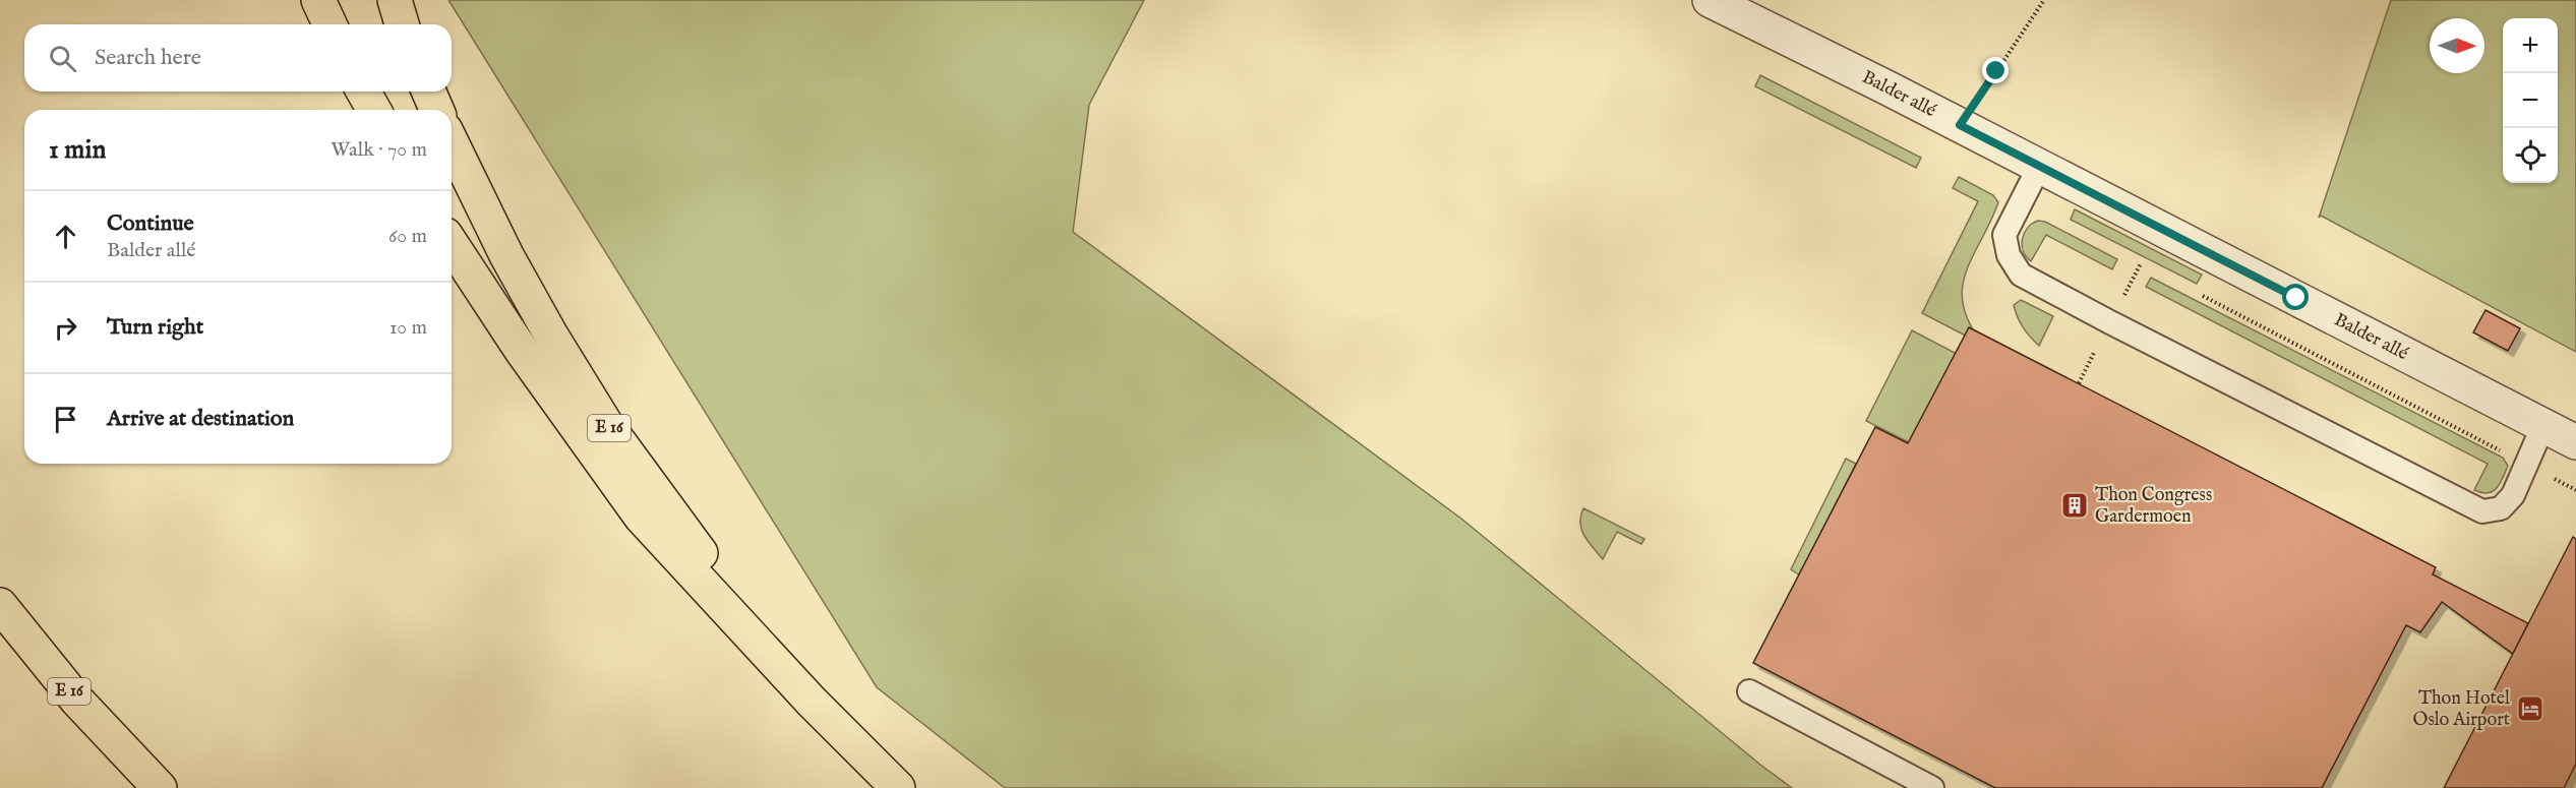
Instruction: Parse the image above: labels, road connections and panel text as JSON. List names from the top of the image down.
{
  "streets": {
    "highway": ["E 16"],
    "street": ["Balder allé"]
  },
  "places": {
    "building": ["Thon Congress Gardermoen"],
    "hotel": ["Thon Hotel Oslo Airport"]
  },
  "north": "right",
  "page": {
    "map_buttons": ["+", "−"],
    "search": "Search here",
    "heading": ["1 min", "Walk · 70 m"],
    "list": [
      ["Continue", "Balder allé", "60 m"],
      ["Turn right", "10 m"],
      "Arrive at destination"
    ]
  }
}
